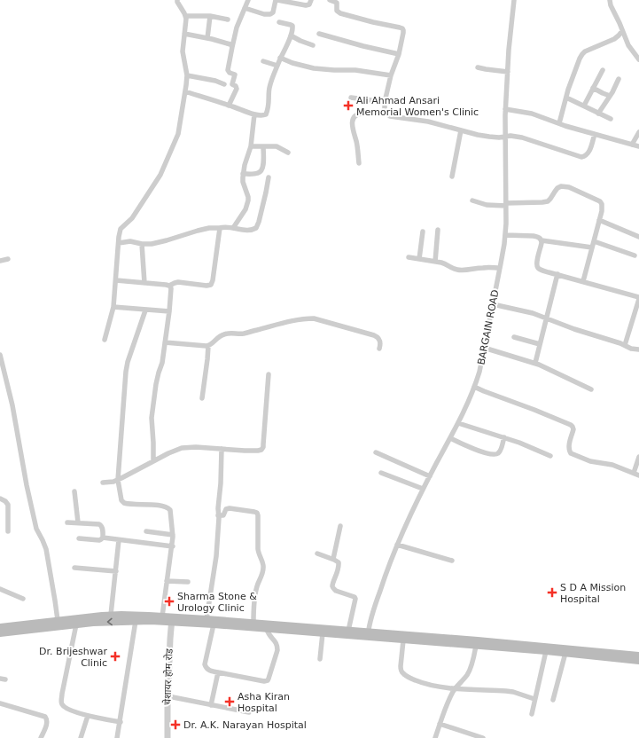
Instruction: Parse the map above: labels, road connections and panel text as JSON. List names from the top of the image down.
{
  "streets": {
    "street": ["BARGAIN ROAD", "चेशायर होम रोड"]
  },
  "places": {
    "health": [
      "Ali Ahmad Ansari Memorial Women's Clinic",
      "S D A Mission Hospital",
      "Sharma Stone & Urology Clinic",
      "Dr. Brijeshwar Clinic",
      "Asha Kiran Hospital",
      "Dr. A.K. Narayan Hospital"
    ]
  }
}
